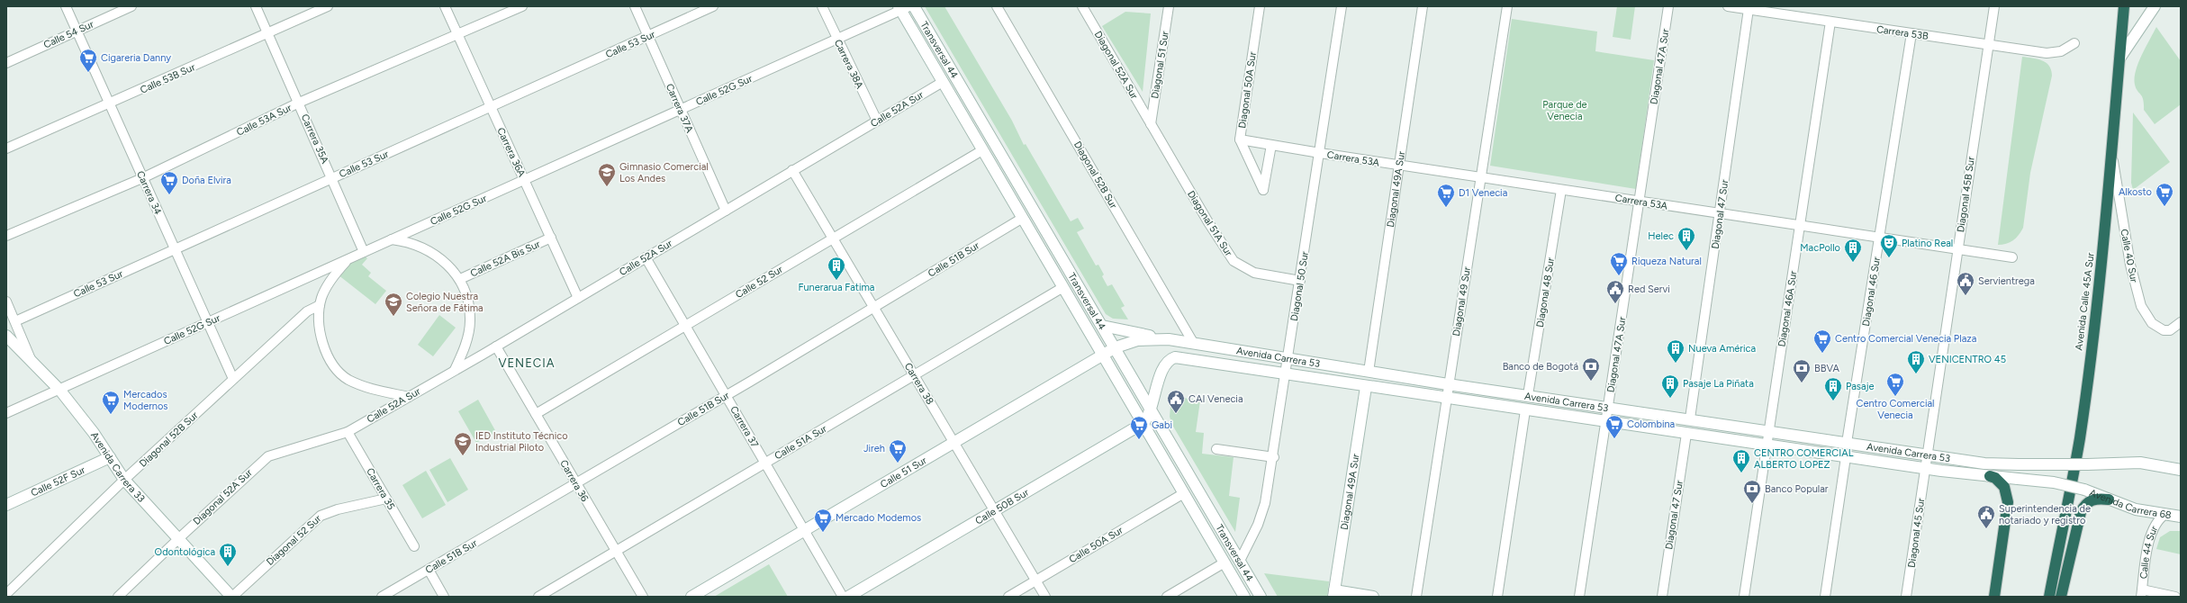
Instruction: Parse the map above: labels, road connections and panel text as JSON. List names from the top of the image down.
{
  "streets": {
    "highway": ["Avenida Calle 45A Sur"],
    "main road": [
      "Transversal 44",
      "Diagonal 49A Sur",
      "Avenida Carrera 53",
      "Avenida Carrera 33",
      "Calle 51 Sur",
      "Calle 52F Sur",
      "Avenida Carrera 68",
      "Calle 50B Sur"
    ],
    "street": [
      "Carrera 53B",
      "Calle 54 Sur",
      "Calle 53 Sur",
      "Carrera 38A",
      "Diagonal 52A Sur",
      "Diagonal 51 Sur",
      "Diagonal 47A Sur",
      "Calle 53B Sur",
      "Calle 52G Sur",
      "Diagonal 50A Sur",
      "Carrera 37A",
      "Calle 52A Sur",
      "Calle 53A Sur",
      "Carrera 35A",
      "Carrera 36A",
      "Carrera 53A",
      "Diagonal 52B Sur",
      "Carrera 34",
      "Diagonal 45B Sur",
      "Diagonal 47 Sur",
      "Diagonal 51A Sur",
      "Calle 40 Sur",
      "Calle 52A Bis Sur",
      "Calle 51B Sur",
      "Calle 52 Sur",
      "Diagonal 50 Sur",
      "Diagonal 46 Sur",
      "Diagonal 48 Sur",
      "Diagonal 49 Sur",
      "Diagonal 46A Sur",
      "Carrera 38",
      "Carrera 37",
      "Calle 51A Sur",
      "Carrera 36",
      "Carrera 35",
      "Diagonal 45 Sur",
      "Diagonal 52 Sur",
      "Calle 50A Sur",
      "Calle 44 Sur"
    ]
  },
  "crossings": [
    ["Carrera 53B", "Diagonal 45B Sur"],
    ["Carrera 53B", "Diagonal 47 Sur"],
    ["Carrera 53B", "Diagonal 46 Sur"],
    ["Carrera 53B", "Diagonal 46A Sur"],
    ["Calle 54 Sur", "Carrera 34"],
    ["Calle 53 Sur", "Carrera 37A"],
    ["Calle 53 Sur", "Carrera 35A"],
    ["Calle 53 Sur", "Carrera 36A"],
    ["Calle 53 Sur", "Carrera 34"],
    ["Transversal 44", "Calle 52G Sur"],
    ["Transversal 44", "Calle 52A Sur"],
    ["Transversal 44", "Calle 51B Sur"],
    ["Transversal 44", "Calle 52 Sur"],
    ["Transversal 44", "Diagonal 50 Sur"],
    ["Transversal 44", "Avenida Carrera 53"],
    ["Transversal 44", "Calle 51A Sur"],
    ["Transversal 44", "Calle 51 Sur"],
    ["Transversal 44", "Calle 50B Sur"],
    ["Transversal 44", "Calle 50A Sur"],
    ["Carrera 38A", "Calle 52G Sur"],
    ["Carrera 38A", "Calle 52A Sur"],
    ["Diagonal 52A Sur", "Diagonal 51 Sur"],
    ["Diagonal 52A Sur", "Calle 52A Sur"],
    ["Diagonal 52A Sur", "Diagonal 51A Sur"],
    ["Diagonal 52A Sur", "Avenida Carrera 33"],
    ["Diagonal 52A Sur", "Carrera 35"],
    ["Diagonal 51 Sur", "Diagonal 51A Sur"],
    ["Diagonal 47A Sur", "Carrera 53A"],
    ["Diagonal 47A Sur", "Avenida Carrera 53"],
    ["Calle 53B Sur", "Carrera 35A"],
    ["Calle 53B Sur", "Carrera 34"],
    ["Calle 52G Sur", "Carrera 37A"],
    ["Calle 52G Sur", "Carrera 35A"],
    ["Calle 52G Sur", "Carrera 36A"],
    ["Calle 52G Sur", "Carrera 34"],
    ["Calle 52G Sur", "Avenida Carrera 33"],
    ["Diagonal 50A Sur", "Carrera 53A"],
    ["Carrera 37A", "Calle 52A Sur"],
    ["Calle 52A Sur", "Carrera 36A"],
    ["Calle 52A Sur", "Carrera 38"],
    ["Calle 52A Sur", "Carrera 37"],
    ["Calle 52A Sur", "Carrera 36"],
    ["Calle 52A Sur", "Carrera 35"],
    ["Calle 53A Sur", "Carrera 35A"],
    ["Calle 53A Sur", "Carrera 36A"],
    ["Calle 53A Sur", "Carrera 34"],
    ["Carrera 36A", "Calle 52A Bis Sur"],
    ["Carrera 53A", "Diagonal 49A Sur"],
    ["Carrera 53A", "Diagonal 45B Sur"],
    ["Carrera 53A", "Diagonal 47 Sur"],
    ["Carrera 53A", "Diagonal 50 Sur"],
    ["Carrera 53A", "Diagonal 46 Sur"],
    ["Carrera 53A", "Diagonal 48 Sur"],
    ["Carrera 53A", "Diagonal 49 Sur"],
    ["Carrera 53A", "Diagonal 46A Sur"],
    ["Diagonal 52B Sur", "Carrera 34"],
    ["Diagonal 52B Sur", "Avenida Carrera 53"],
    ["Diagonal 52B Sur", "Avenida Carrera 33"],
    ["Diagonal 49A Sur", "Avenida Carrera 53"],
    ["Diagonal 45B Sur", "Avenida Carrera 53"],
    ["Diagonal 45B Sur", "Diagonal 45 Sur"],
    ["Diagonal 47 Sur", "Avenida Carrera 53"],
    ["Diagonal 51A Sur", "Diagonal 50 Sur"],
    ["Calle 40 Sur", "Avenida Calle 45A Sur"],
    ["Calle 51B Sur", "Carrera 38"],
    ["Calle 51B Sur", "Carrera 37"],
    ["Calle 51B Sur", "Carrera 36"],
    ["Calle 52 Sur", "Carrera 38"],
    ["Calle 52 Sur", "Carrera 37"],
    ["Calle 52 Sur", "Carrera 36"],
    ["Diagonal 50 Sur", "Avenida Carrera 53"],
    ["Diagonal 46 Sur", "Avenida Carrera 53"],
    ["Diagonal 48 Sur", "Avenida Carrera 53"],
    ["Diagonal 49 Sur", "Avenida Carrera 53"],
    ["Diagonal 46A Sur", "Avenida Carrera 53"],
    ["Avenida Carrera 53", "Calle 51 Sur"],
    ["Avenida Carrera 53", "Avenida Carrera 68"],
    ["Avenida Carrera 53", "Calle 50B Sur"],
    ["Avenida Carrera 53", "Diagonal 45 Sur"],
    ["Carrera 38", "Calle 51A Sur"],
    ["Carrera 38", "Calle 51 Sur"],
    ["Carrera 38", "Calle 50B Sur"],
    ["Carrera 38", "Calle 50A Sur"],
    ["Carrera 37", "Calle 51A Sur"],
    ["Carrera 37", "Calle 51 Sur"],
    ["Calle 51A Sur", "Carrera 36"],
    ["Avenida Carrera 33", "Calle 52F Sur"],
    ["Avenida Carrera 33", "Diagonal 52 Sur"],
    ["Carrera 35", "Diagonal 52 Sur"],
    ["Avenida Carrera 68", "Calle 44 Sur"]
  ],
  "districts": ["VENECIA"],
  "parks": ["Parque de Venecia"],
  "places": {
    "supermarket": [
      "Cigareria Danny",
      "Doña Elvira",
      "Alkosto",
      "D1 Venecia",
      "Riqueza Natural",
      "Centro Comercial Venecia Plaza",
      "Centro Comercial Venecia",
      "Mercados Modernos",
      "Colombina",
      "Gabi",
      "Jireh",
      "Mercado Modemos"
    ],
    "school or university": ["Gimnasio Comercial Los Andes", "Colegio Nuestra Señora de Fátima", "IED Instituto Técnico Industrial Piloto"],
    "building": [
      "Helec",
      "MacPollo",
      "Funerarua Fatima",
      "Nueva América",
      "VENICENTRO 45",
      "Pasaje La Piñata",
      "Pasaje",
      "CENTRO COMERCIAL ALBERTO LOPEZ",
      "Odontológica"
    ],
    "theatre": ["Platino Real"],
    "public building": [
      "Servientrega",
      "Red Servi",
      "CAI Venecia",
      "Superintendencia de notariado y registro"
    ],
    "bank": ["Banco de Bogotá", "BBVA", "Banco Popular"]
  }
}
